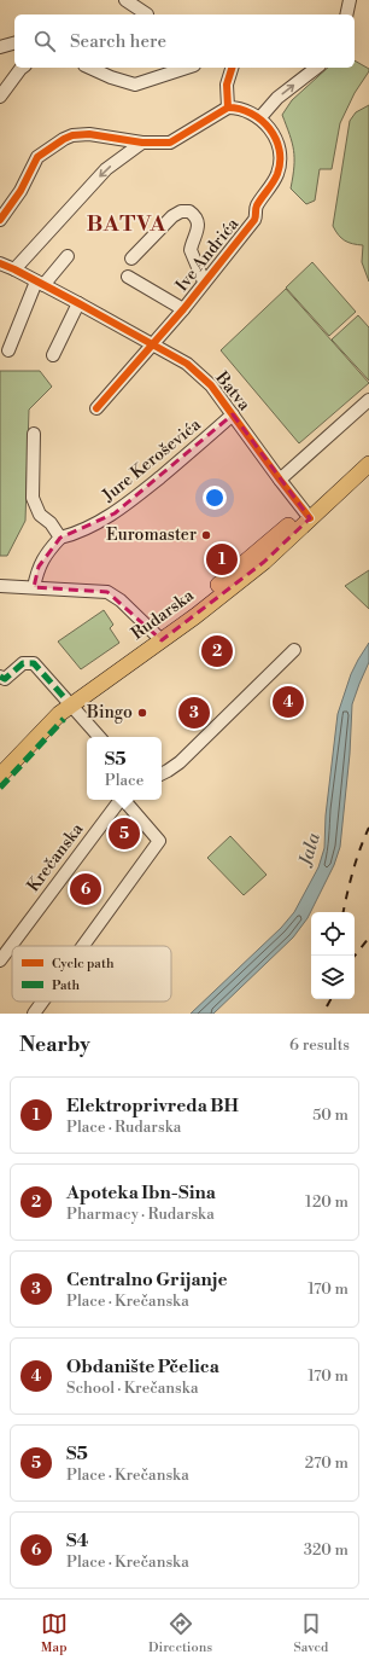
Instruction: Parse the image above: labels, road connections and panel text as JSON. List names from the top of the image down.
{
  "streets": {
    "main road": ["Rudarska"],
    "street": [
      "Ive Andrića",
      "Batva",
      "Jure Keroševića",
      "Krečanska"
    ]
  },
  "crossings": [
    ["Ive Andrića", "Batva"],
    ["Batva", "Jure Keroševića"],
    ["Batva", "Rudarska"]
  ],
  "districts": ["BATVA"],
  "water": ["Jala"],
  "places": ["Euromaster", "Bingo"],
  "legend": ["Cycle path", "Path"],
  "page": {
    "search": "Search here",
    "pins": [
      "1",
      "2",
      "4",
      "3",
      "5",
      "6"
    ],
    "popup": ["S5", "Place"],
    "heading": ["Nearby", "6 results"],
    "list": [
      {
        "mark": "1",
        "name": "Elektroprivreda BH",
        "note": "Place · Rudarska",
        "value": "50 m"
      },
      {
        "mark": "2",
        "name": "Apoteka Ibn-Sina",
        "note": "Pharmacy · Rudarska",
        "value": "120 m"
      },
      {
        "mark": "3",
        "name": "Centralno Grijanje",
        "note": "Place · Krečanska",
        "value": "170 m"
      },
      {
        "mark": "4",
        "name": "Obdanište Pčelica",
        "note": "School · Krečanska",
        "value": "170 m"
      },
      {
        "mark": "5",
        "name": "S5",
        "note": "Place · Krečanska",
        "value": "270 m"
      },
      {
        "mark": "6",
        "name": "S4",
        "note": "Place · Krečanska",
        "value": "320 m"
      }
    ],
    "nav": ["Map", "Directions", "Saved"]
  }
}
